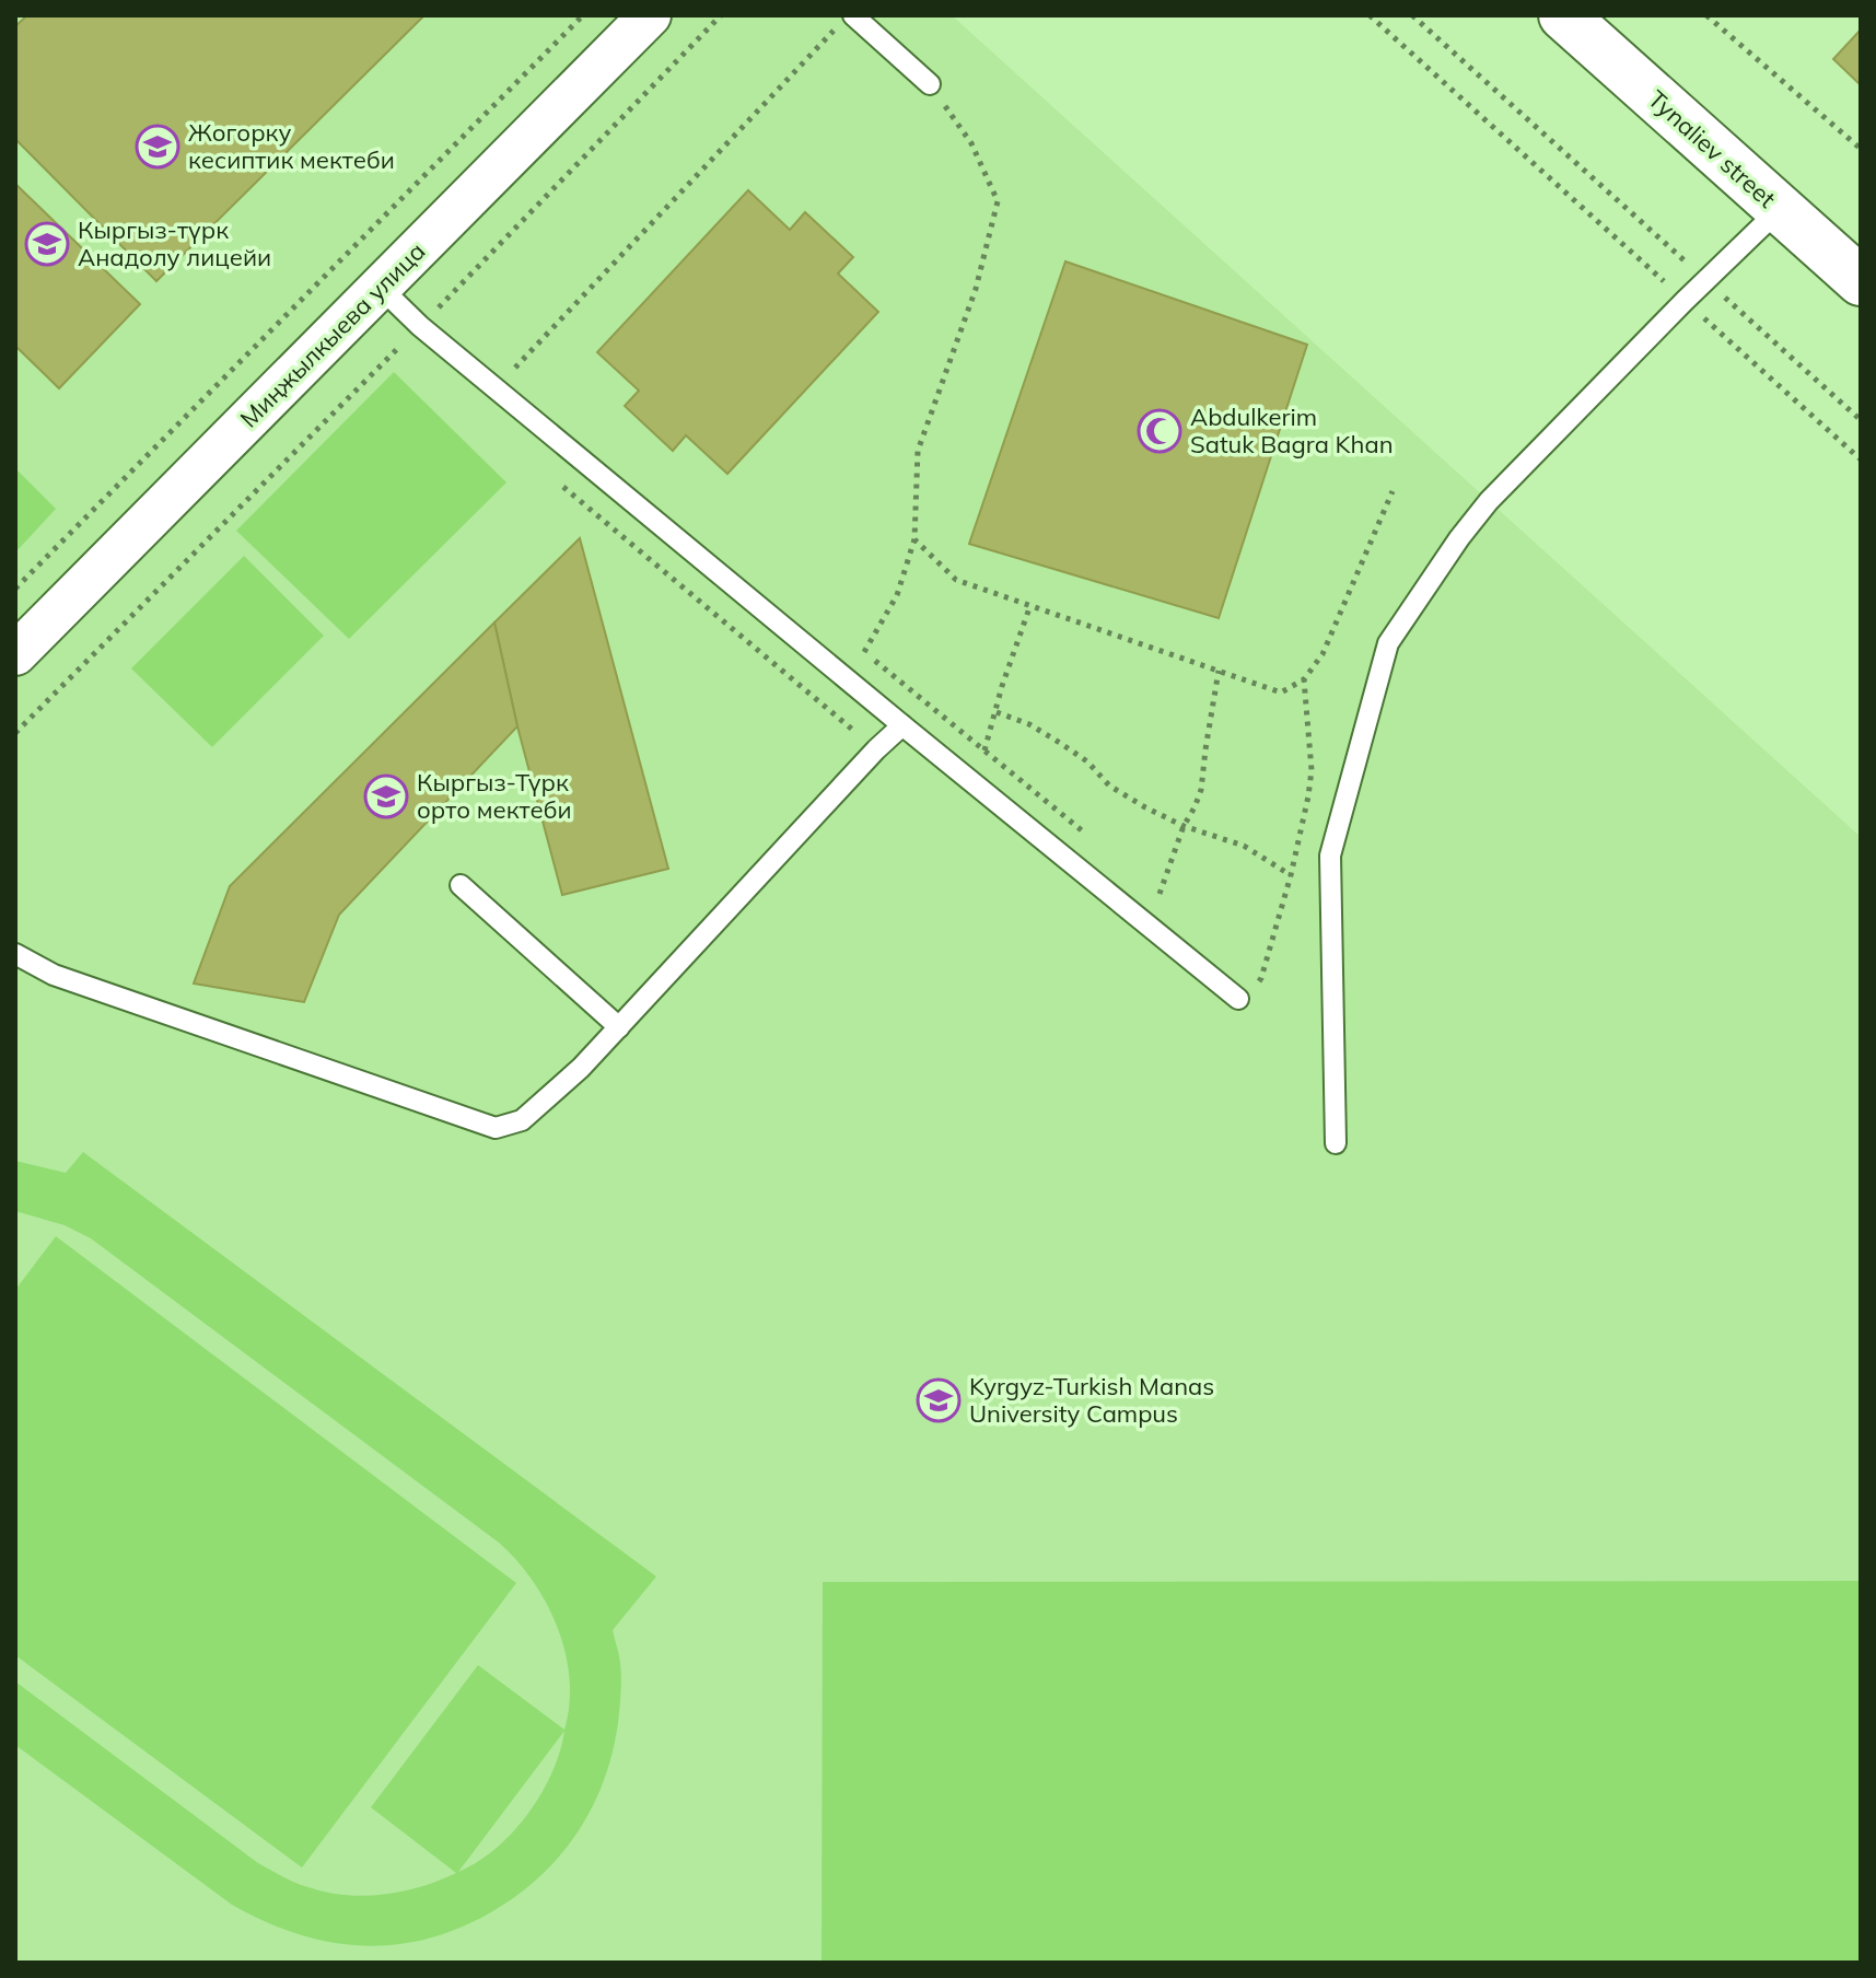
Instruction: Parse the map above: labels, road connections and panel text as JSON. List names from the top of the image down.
{
  "streets": {
    "main road": ["Tynaliev street"],
    "street": ["Миңжылкыева улица"]
  },
  "places": {
    "school or university": [
      "Жогорку кесиптик мектеби",
      "Кыргыз-түрк Анадолу лицейи",
      "Кыргыз-Түрк орто мектеби",
      "Kyrgyz-Turkish Manas University Campus"
    ],
    "mosque": ["Abdulkerim Satuk Bagra Khan"]
  }
}
